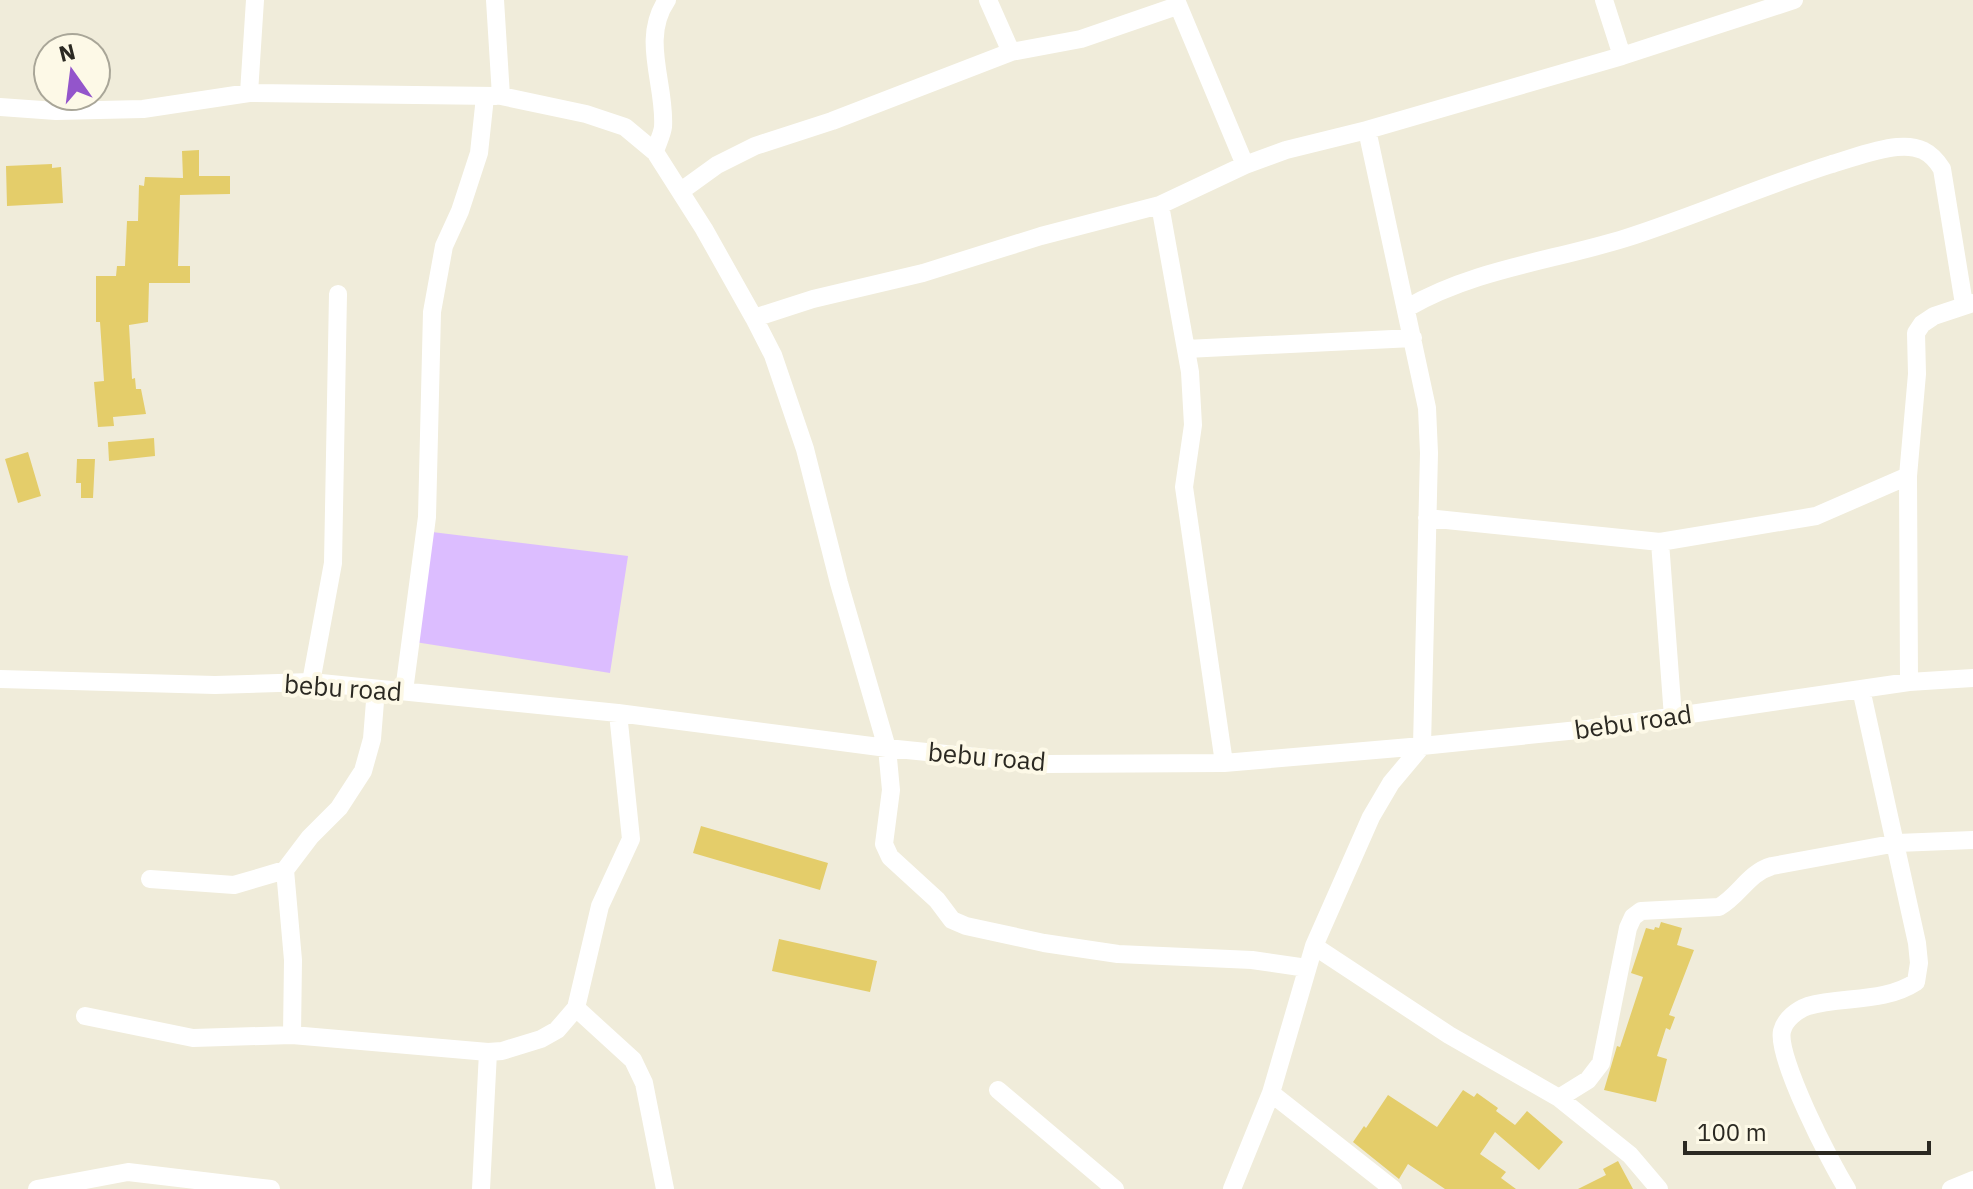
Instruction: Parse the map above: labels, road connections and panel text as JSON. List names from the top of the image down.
{
  "streets": {
    "street": ["bebu road"]
  },
  "scale_bar": "100 m",
  "north": "top"
}
